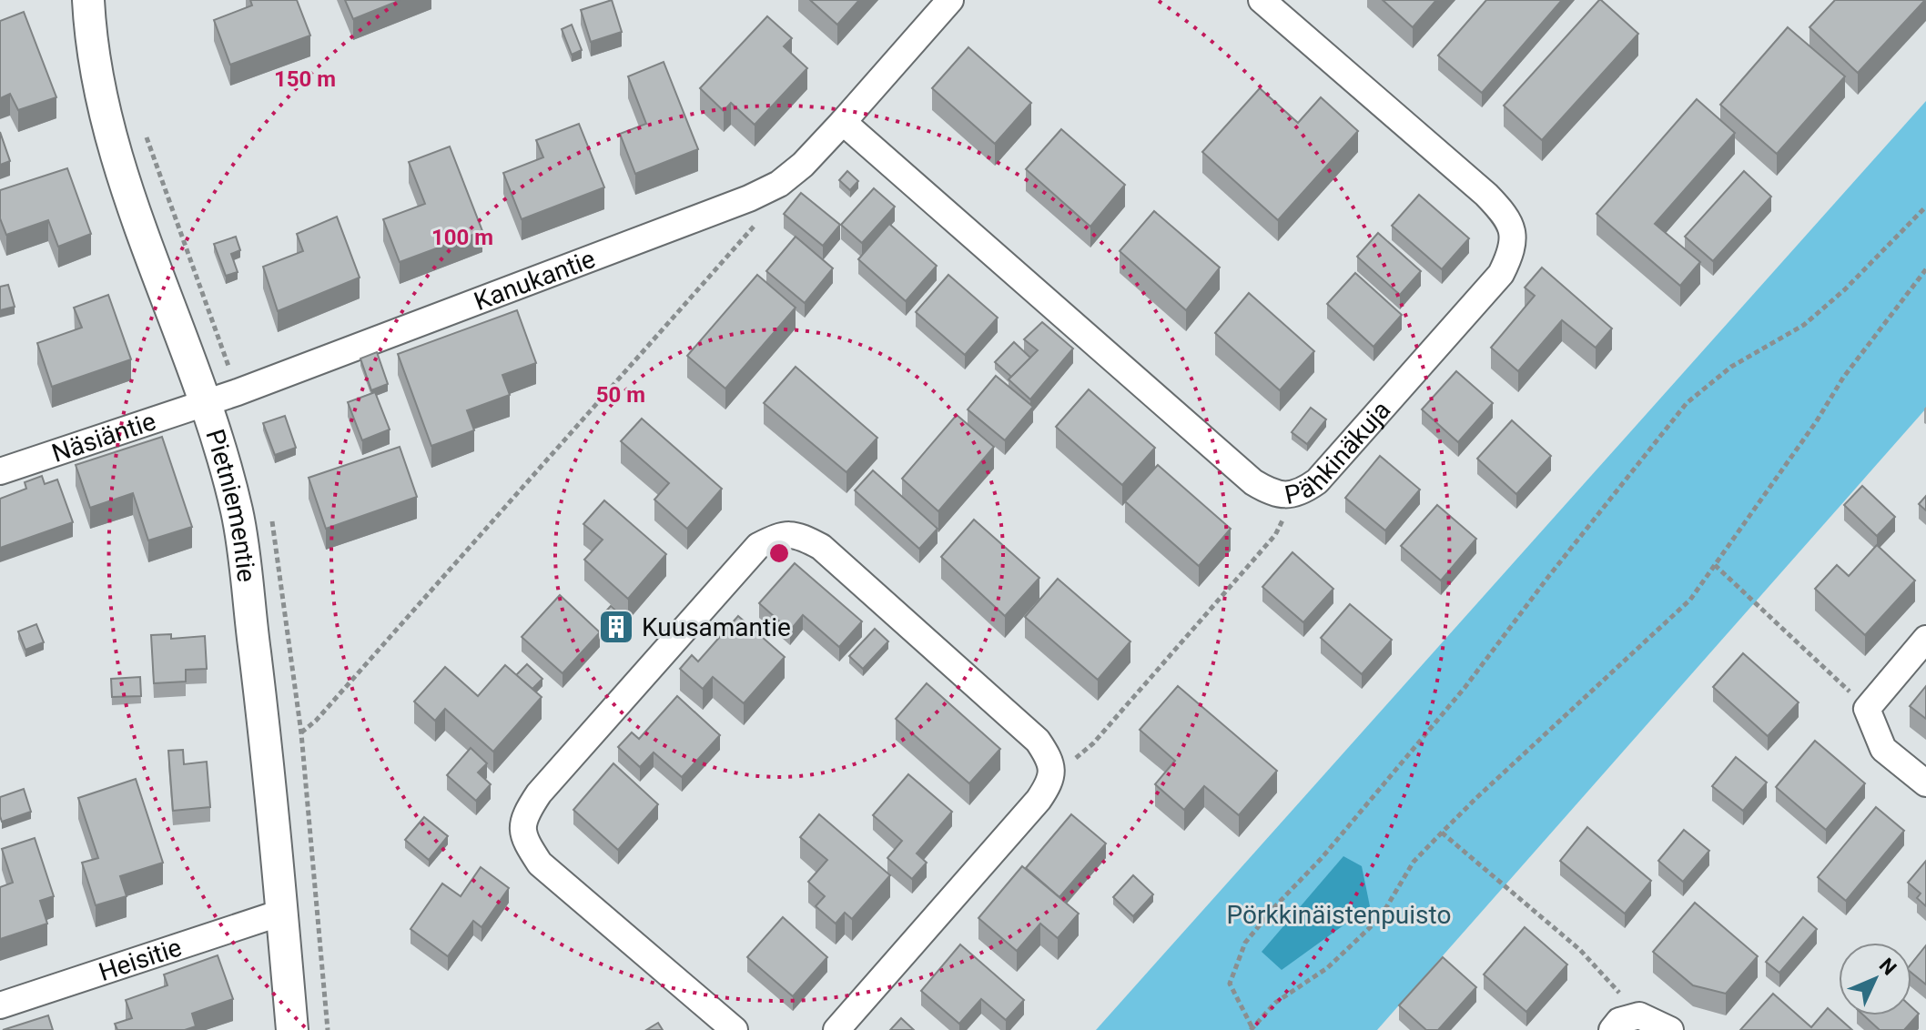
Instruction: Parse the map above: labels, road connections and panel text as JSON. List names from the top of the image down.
{
  "streets": {
    "street": [
      "Kanukantie",
      "Näsiäntie",
      "Pähkinäkuja",
      "Pietniementie",
      "Heisitie"
    ]
  },
  "crossings": [
    ["Kanukantie", "Näsiäntie"],
    ["Kanukantie", "Pähkinäkuja"],
    ["Kanukantie", "Pietniementie"],
    ["Näsiäntie", "Pietniementie"],
    ["Pietniementie", "Heisitie"]
  ],
  "parks": ["Pörkkinäistenpuisto"],
  "places": {
    "building": ["Kuusamantie"]
  },
  "north": "top right",
  "rings": ["150 m", "100 m", "50 m"]
}
